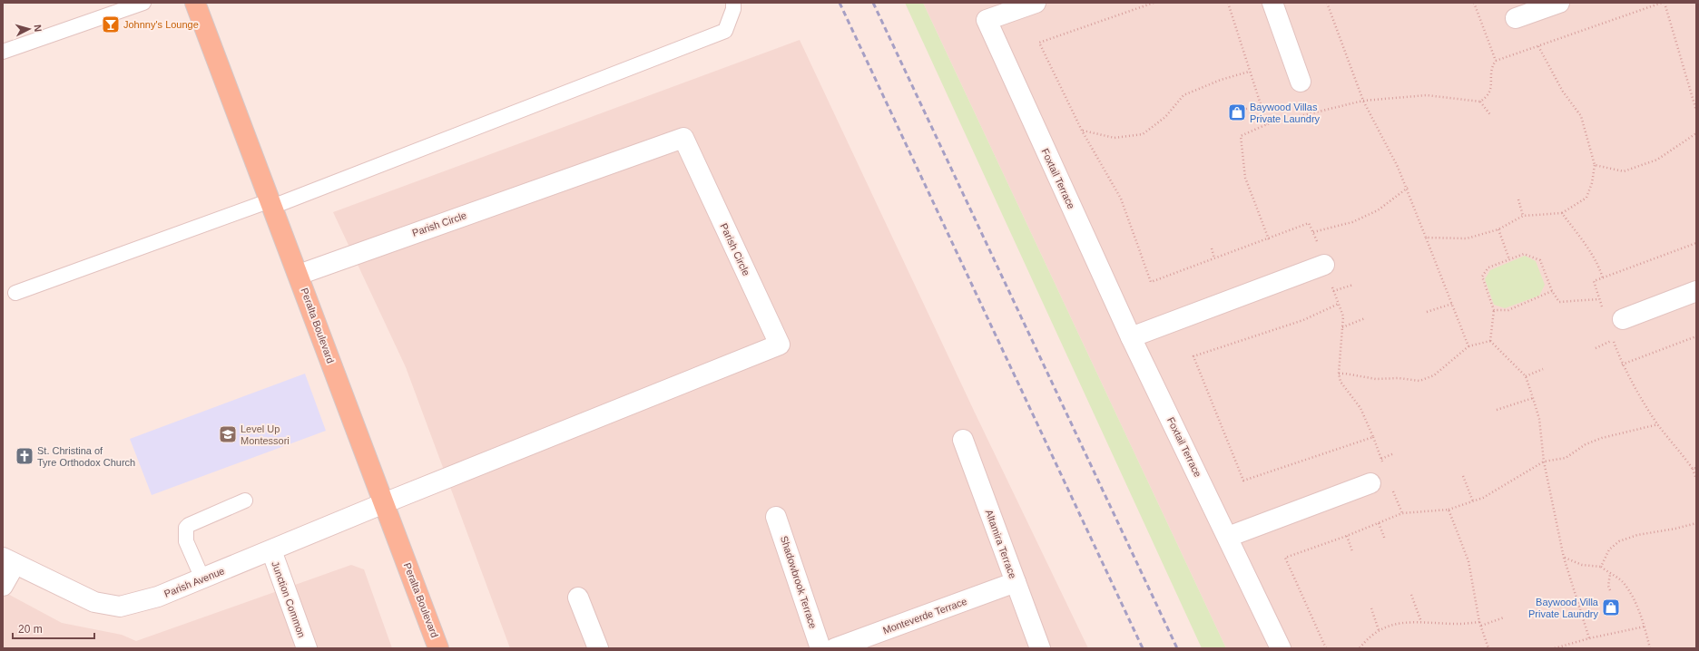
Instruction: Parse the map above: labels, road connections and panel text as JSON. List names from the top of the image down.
{
  "streets": {
    "main road": ["Peralta Boulevard"],
    "street": [
      "Foxtail Terrace",
      "Parish Circle",
      "Altamira Terrace",
      "Parish Avenue",
      "Shadowbrook Terrace",
      "Junction Common",
      "Monteverde Terrace"
    ]
  },
  "crossings": [
    ["Parish Circle", "Peralta Boulevard"],
    ["Parish Circle", "Parish Avenue"],
    ["Peralta Boulevard", "Parish Avenue"],
    ["Altamira Terrace", "Monteverde Terrace"],
    ["Parish Avenue", "Junction Common"]
  ],
  "places": {
    "bar": ["Johnny's Lounge"],
    "shop": ["Baywood Villas Private Laundry", "Baywood Villa Private Laundry"],
    "school or university": ["Level Up Montessori"],
    "church": ["St. Christina of Tyre Orthodox Church"]
  },
  "scale_bar": "20 m",
  "north": "right"
}
